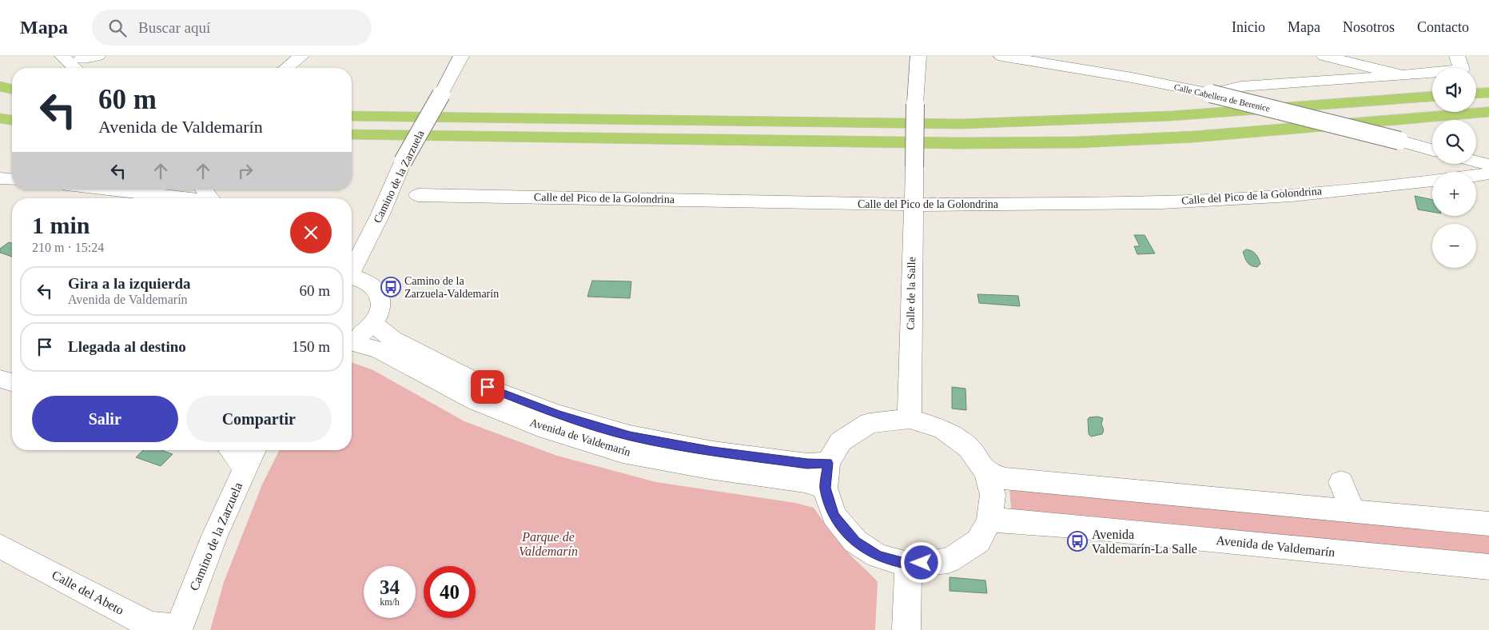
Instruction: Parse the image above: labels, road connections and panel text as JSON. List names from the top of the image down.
{
  "streets": {
    "street": [
      "Calle Cabellera de Berenice",
      "Camino de la Zarzuela",
      "Calle del Pico de la Golondrina",
      "Calle de la Salle",
      "Avenida de Valdemarín",
      "Calle del Abeto"
    ]
  },
  "crossings": [
    ["Camino de la Zarzuela", "Calle del Pico de la Golondrina"],
    ["Camino de la Zarzuela", "Calle del Abeto"],
    ["Calle del Pico de la Golondrina", "Calle de la Salle"]
  ],
  "parks": ["Parque de Valdemarín"],
  "places": {
    "bus stop": ["Camino de la Zarzuela-Valdemarín", "Avenida Valdemarín-La Salle"]
  },
  "page": {
    "header": "Mapa",
    "search": "Buscar aquí",
    "nav": [
      "Inicio",
      "Mapa",
      "Nosotros",
      "Contacto"
    ],
    "map_buttons": ["+", "−"],
    "turn": ["60 m", "Avenida de Valdemarín"],
    "heading": ["1 min", "210 m · 15:24"],
    "list": [
      {
        "name": "Gira a la izquierda",
        "note": "Avenida de Valdemarín",
        "value": "60 m"
      },
      {
        "name": "Llegada al destino",
        "value": "150 m"
      }
    ],
    "buttons": ["Salir", "Compartir"],
    "speed": "34 km/h",
    "limit": "40"
  }
}
